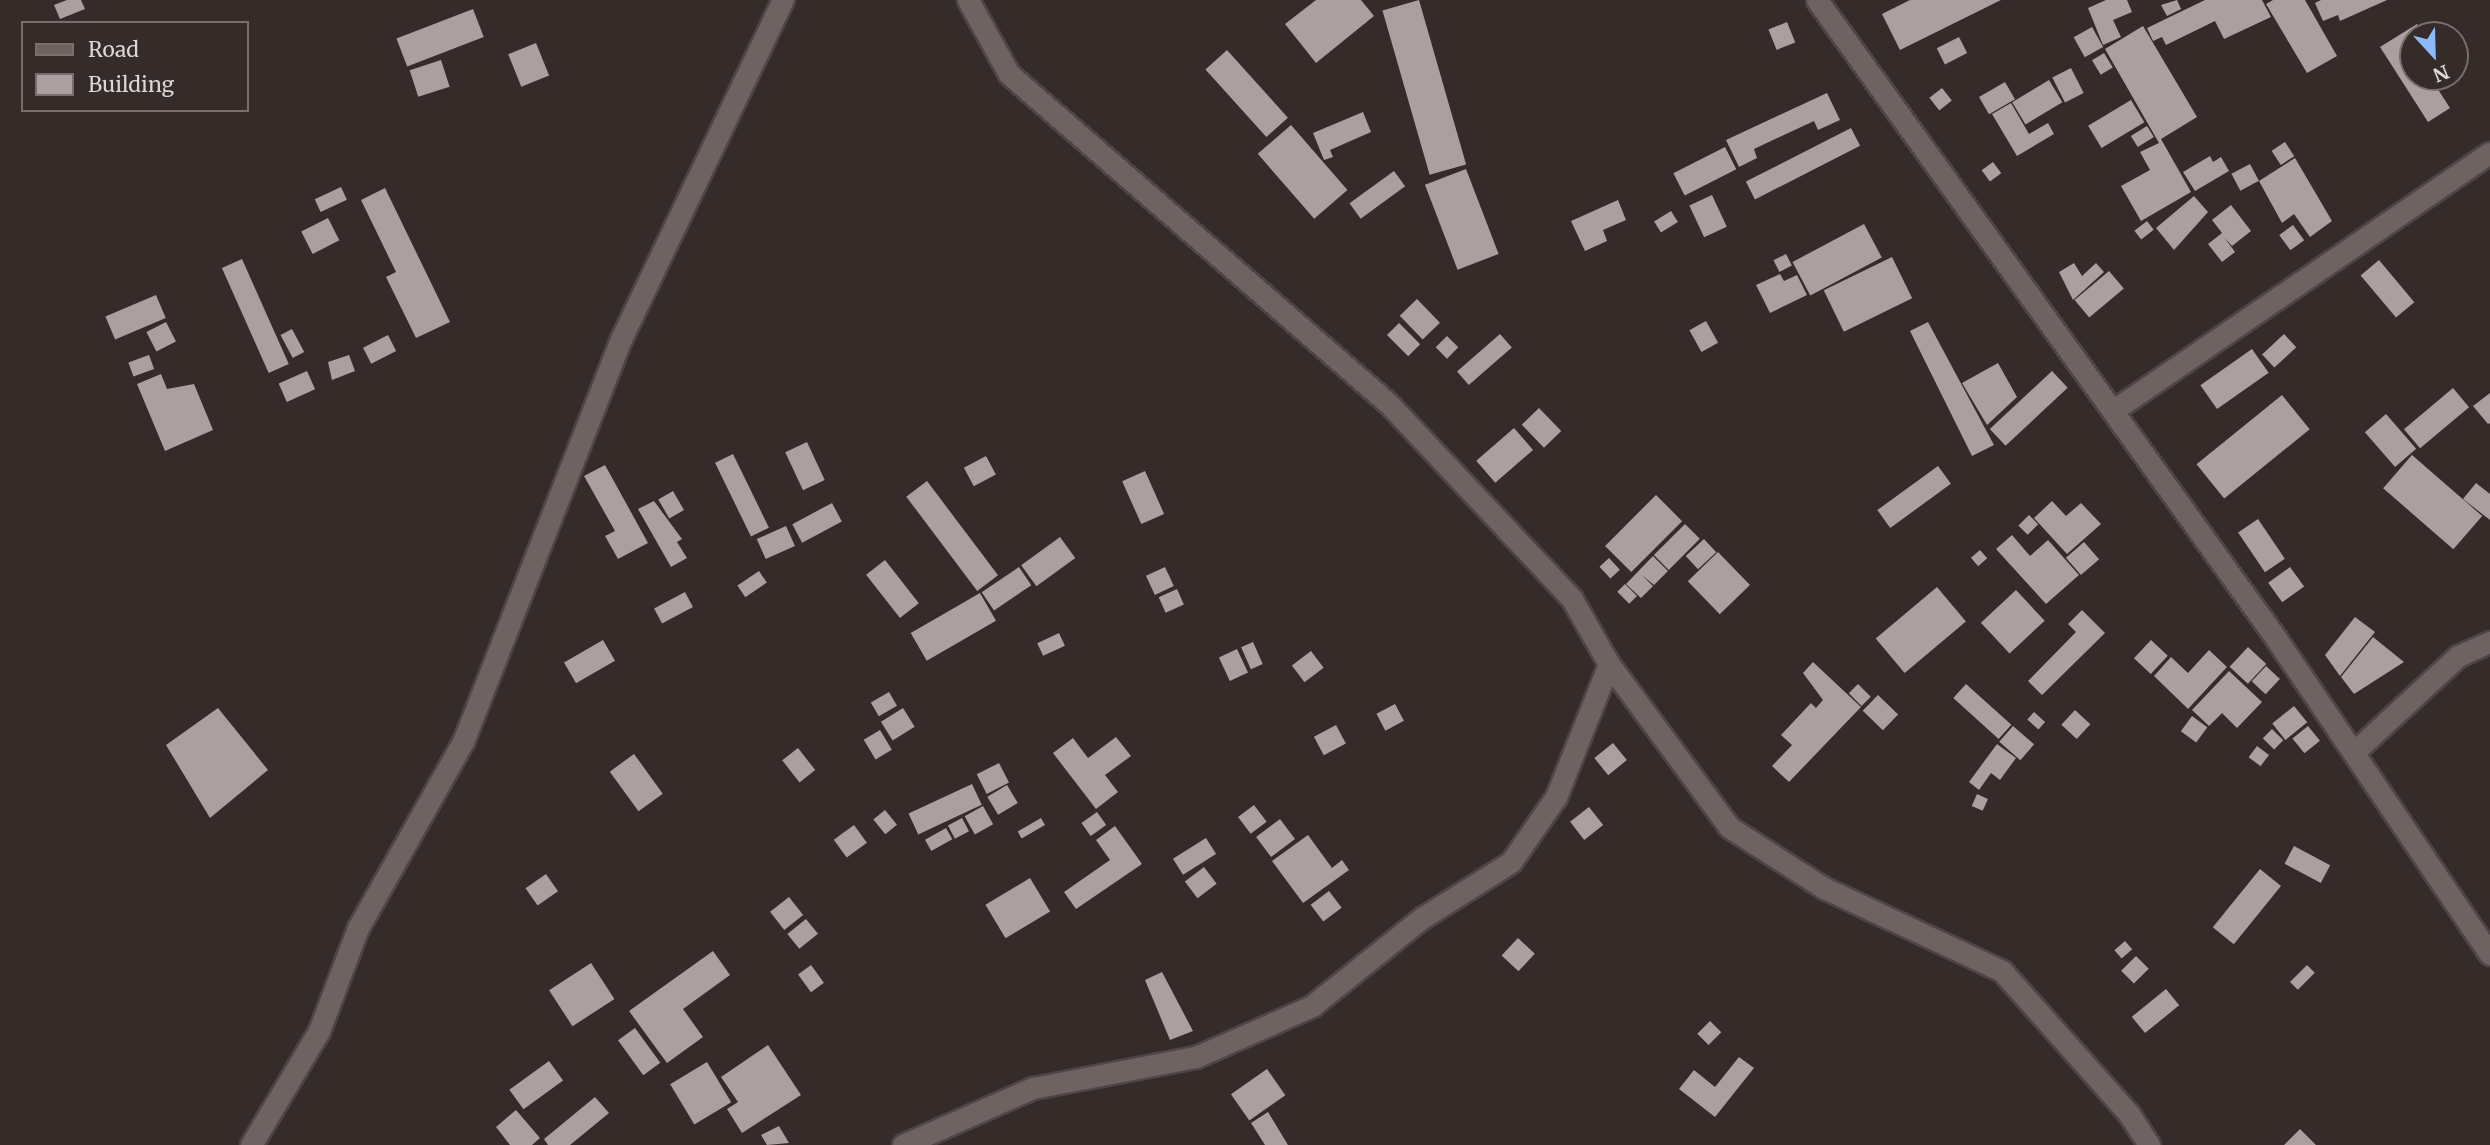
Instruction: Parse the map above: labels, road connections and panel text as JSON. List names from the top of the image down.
{
  "legend": ["Road", "Building"],
  "north": "bottom"
}
